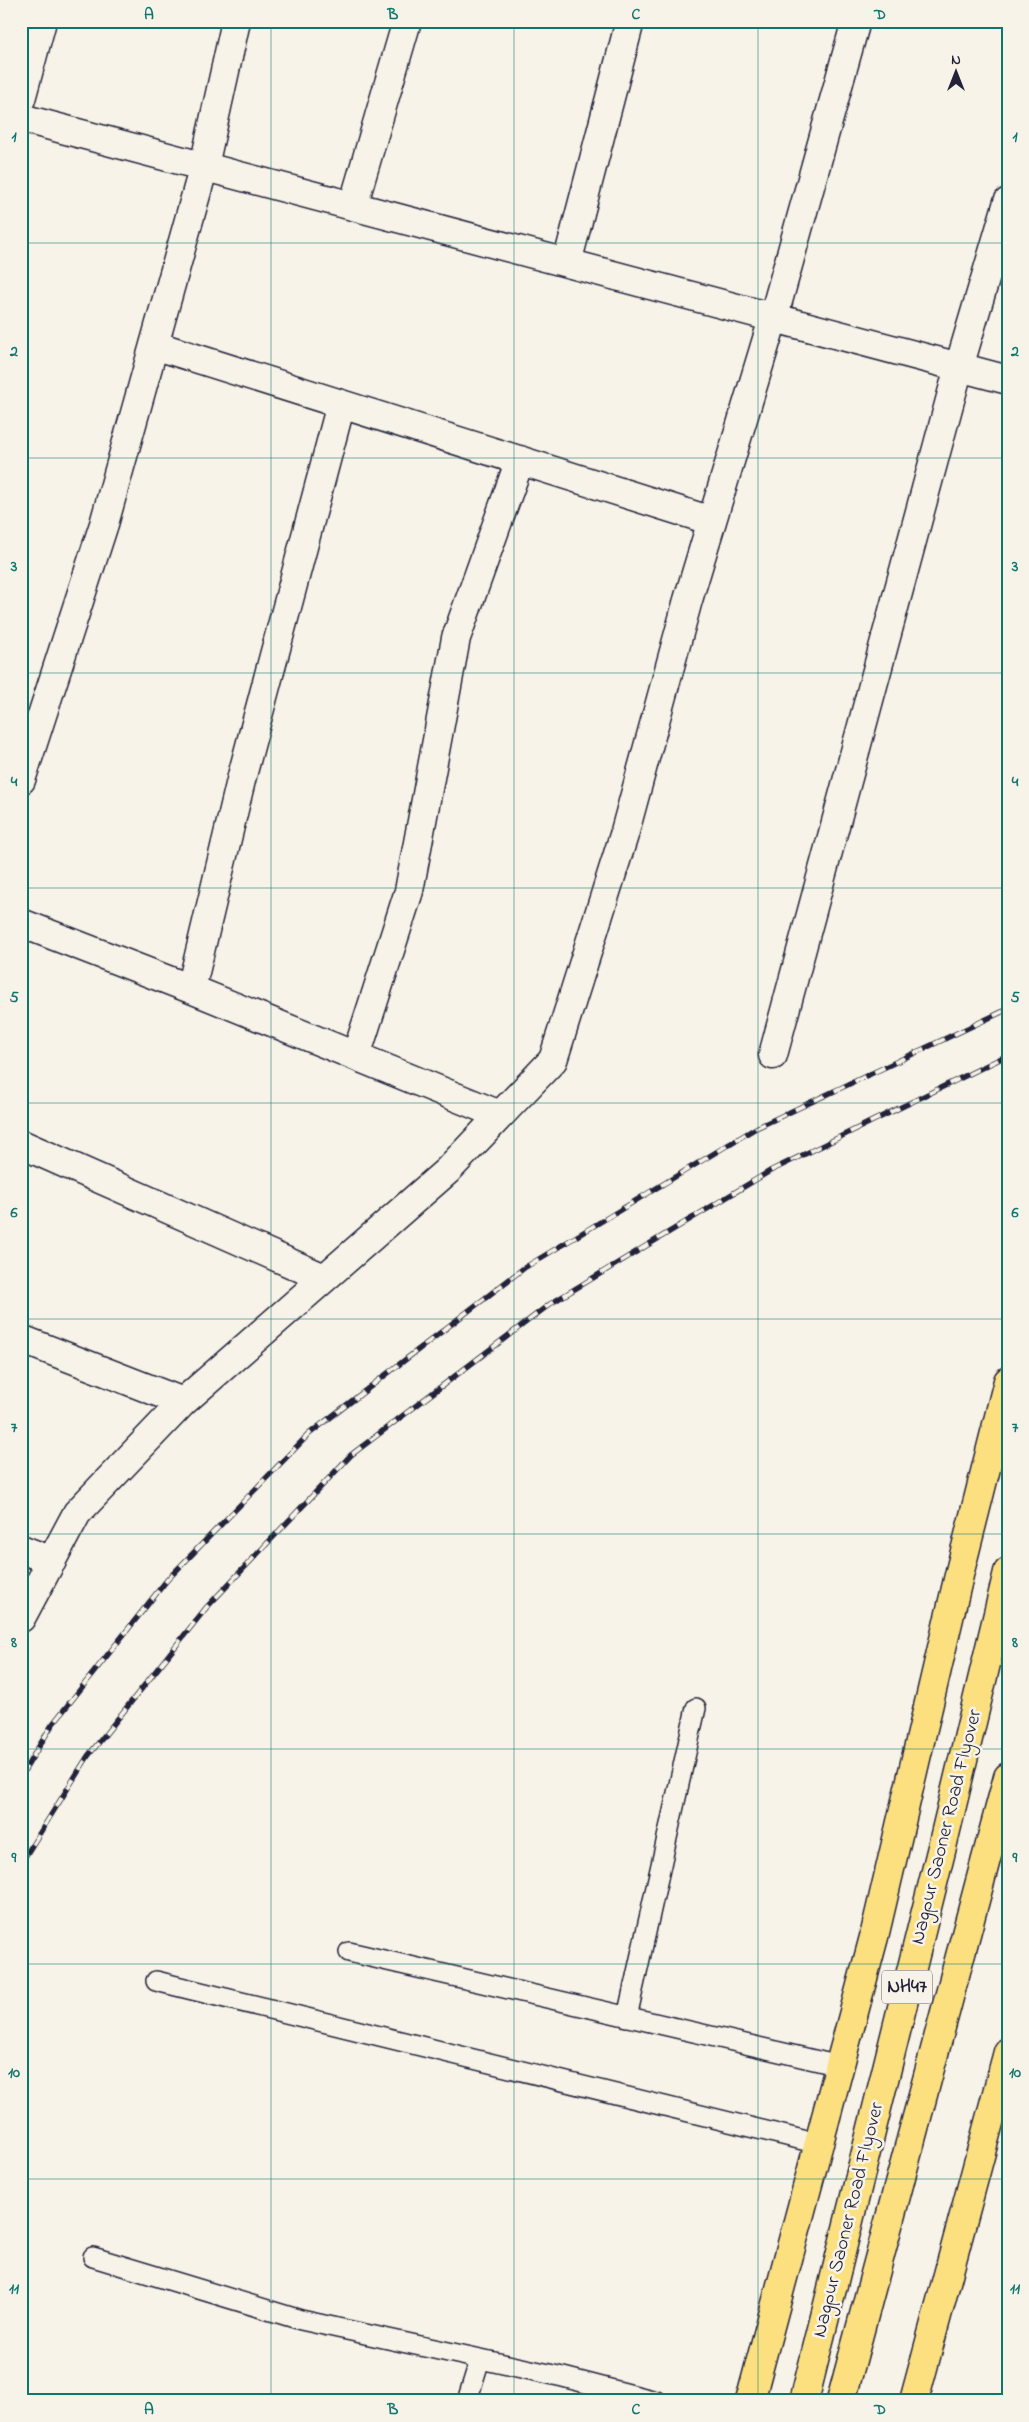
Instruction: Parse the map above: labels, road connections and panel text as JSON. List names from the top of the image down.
{
  "streets": {
    "highway": ["Nagpur Saoner Road Flyover", "NH47"]
  },
  "north": "top",
  "grid": {
    "columns": [
      "A",
      "B",
      "C",
      "D"
    ],
    "rows": [
      "1",
      "2",
      "3",
      "4",
      "5",
      "6",
      "7",
      "8",
      "9",
      "10",
      "11"
    ]
  }
}
